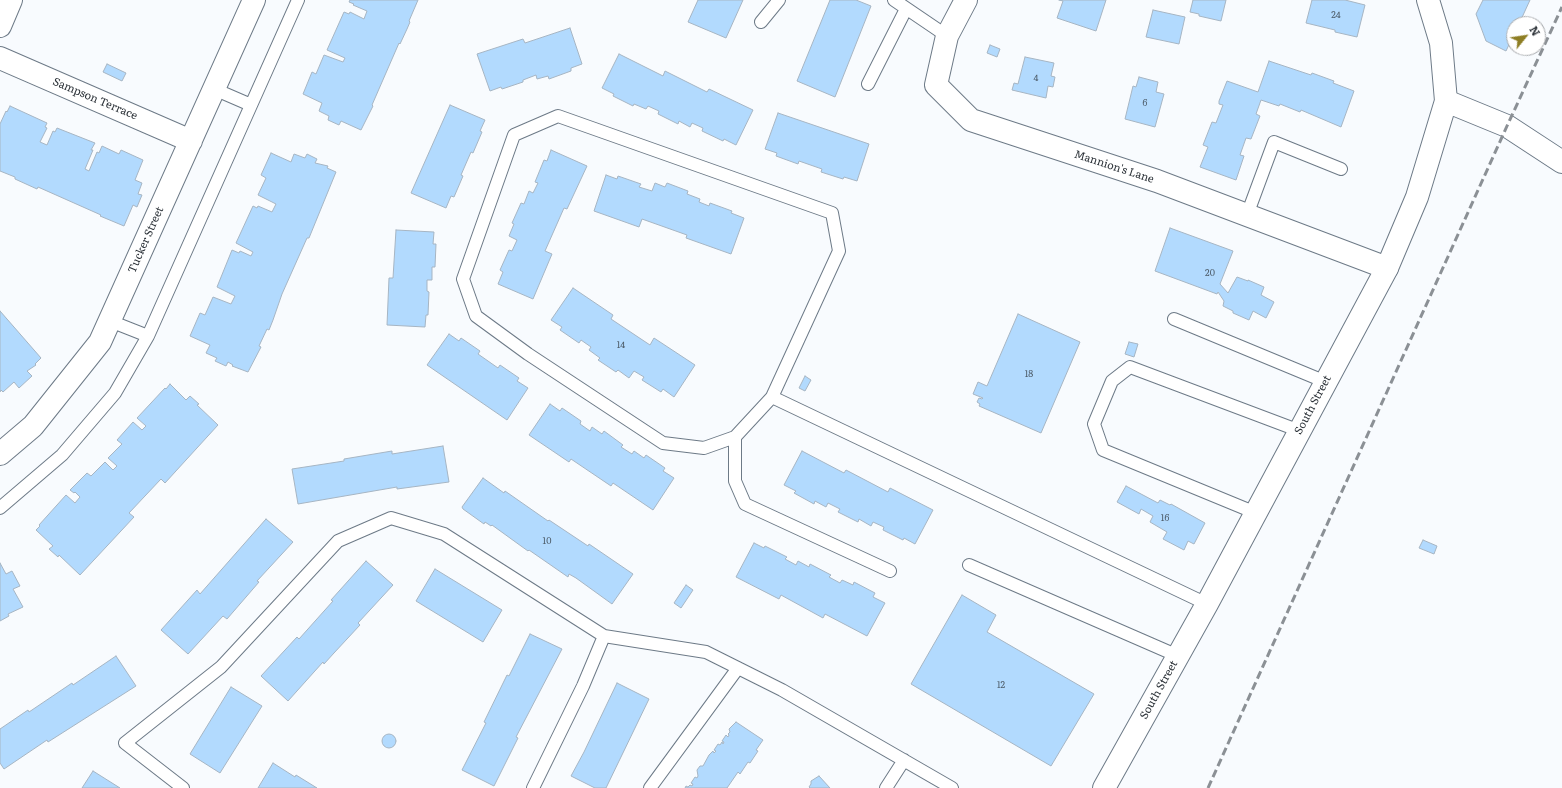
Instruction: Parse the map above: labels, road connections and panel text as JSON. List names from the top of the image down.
{
  "streets": {
    "street": [
      "Sampson Terrace",
      "Mannion's Lane",
      "Tucker Street",
      "South Street"
    ]
  },
  "crossings": [
    ["Sampson Terrace", "Tucker Street"],
    ["Mannion's Lane", "South Street"]
  ],
  "house_numbers": [
    "24",
    "4",
    "6",
    "20",
    "14",
    "18",
    "16",
    "10",
    "12"
  ],
  "north": "top right"
}
